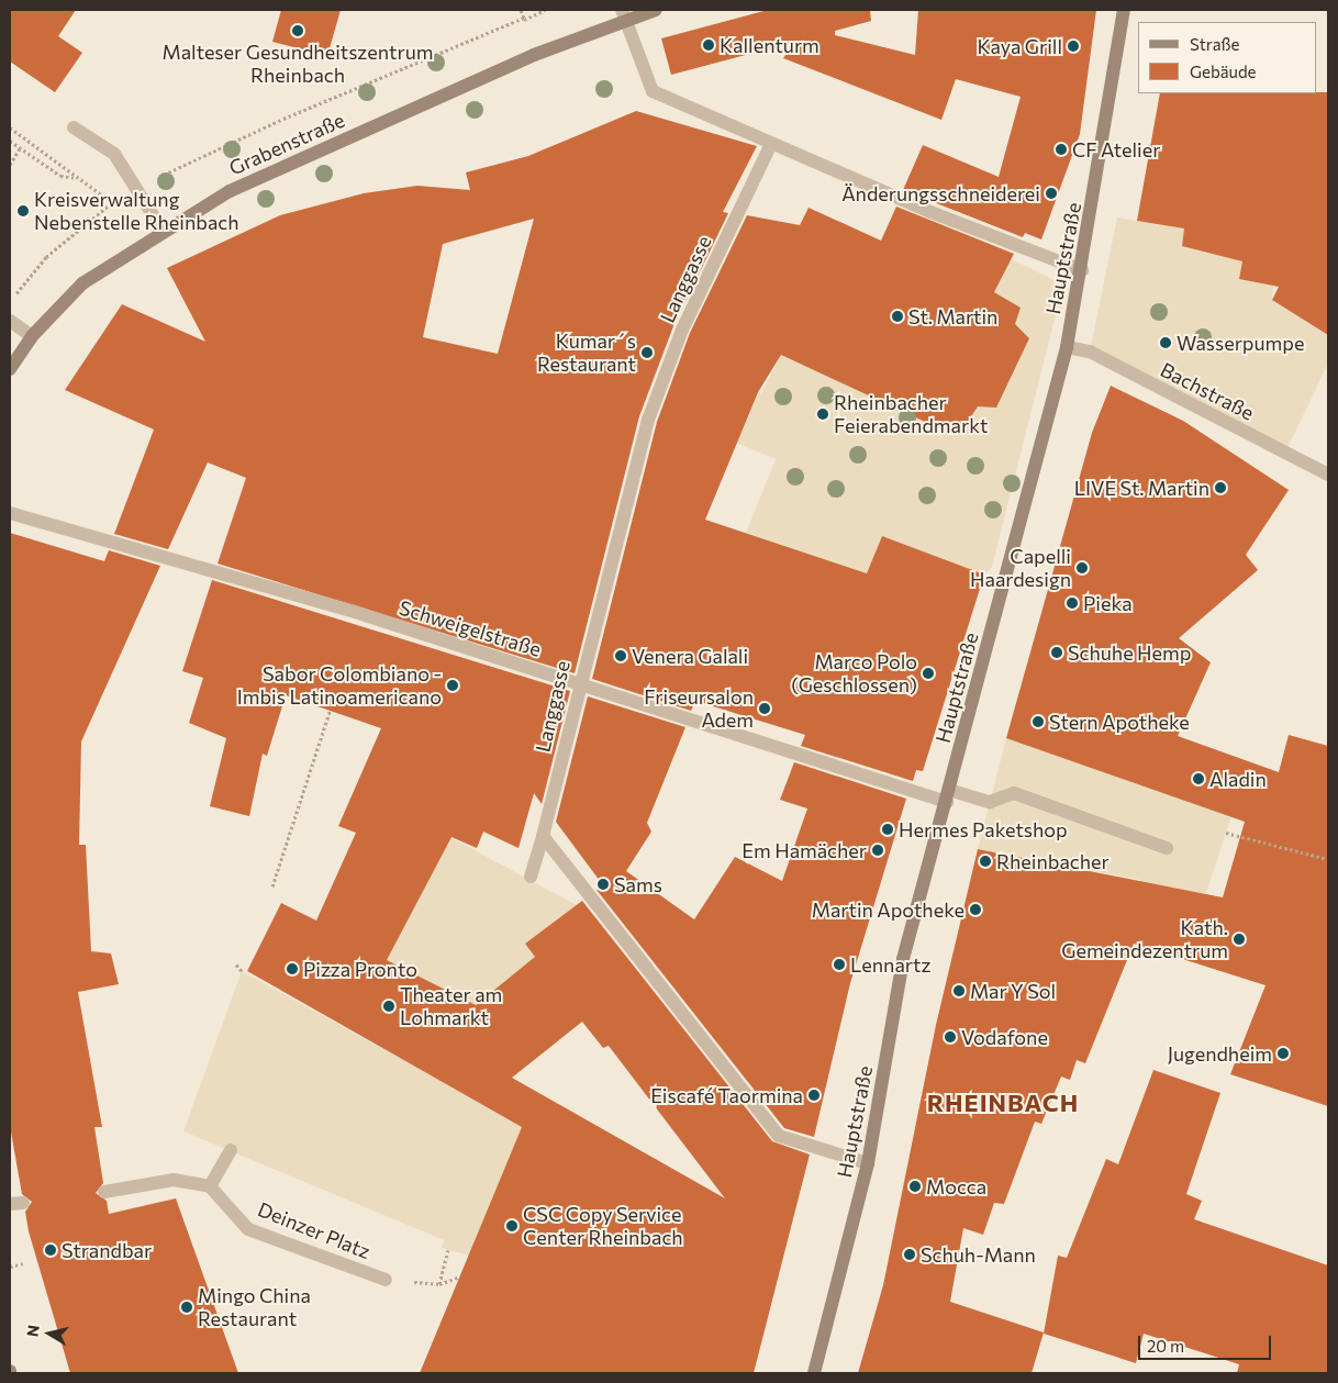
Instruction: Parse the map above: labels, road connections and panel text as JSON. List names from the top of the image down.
{
  "streets": {
    "main road": ["Grabenstraße", "Hauptstraße"],
    "street": [
      "Langgasse",
      "Bachstraße",
      "Schweigelstraße",
      "Deinzer Platz"
    ]
  },
  "crossings": [
    ["Hauptstraße", "Bachstraße"],
    ["Hauptstraße", "Schweigelstraße"],
    ["Langgasse", "Schweigelstraße"]
  ],
  "districts": ["RHEINBACH"],
  "places": [
    "Malteser Gesundheitszentrum Rheinbach",
    "Kallenturm",
    "Kaya Grill",
    "CF Atelier",
    "Änderungsschneiderei",
    "Kreisverwaltung Nebenstelle Rheinbach",
    "St. Martin",
    "Wasserpumpe",
    "Kumar´s Restaurant",
    "Rheinbacher Feierabendmarkt",
    "LIVE St. Martin",
    "Capelli Haardesign",
    "Pieka",
    "Schuhe Hemp",
    "Venera Galali",
    "Marco Polo (Geschlossen)",
    "Sabor Colombiano - Imbis Latinoamericano",
    "Friseursalon Adem",
    "Stern Apotheke",
    "Aladin",
    "Hermes Paketshop",
    "Em Hamächer",
    "Rheinbacher",
    "Sams",
    "Martin Apotheke",
    "Kath. Gemeindezentrum",
    "Lennartz",
    "Pizza Pronto",
    "Mar Y Sol",
    "Theater am Lohmarkt",
    "Vodafone",
    "Jugendheim",
    "Eiscafé Taormina",
    "Mocca",
    "CSC Copy Service Center Rheinbach",
    "Strandbar",
    "Schuh-Mann",
    "Mingo China Restaurant"
  ],
  "legend": ["Straße", "Gebäude"],
  "scale_bar": "20 m",
  "north": "left"
}
